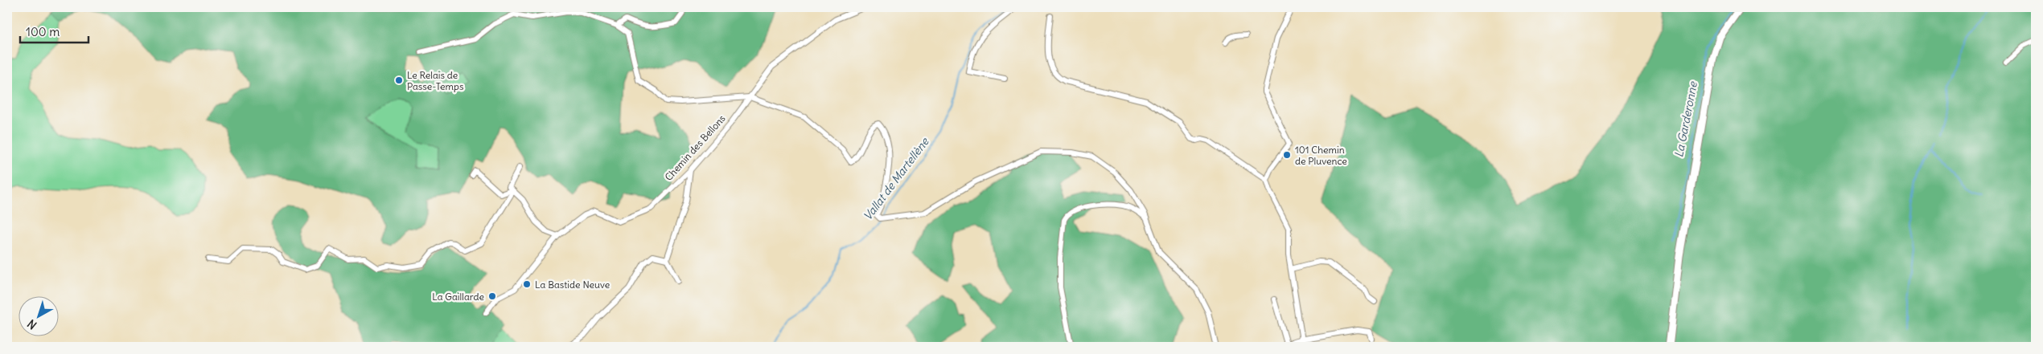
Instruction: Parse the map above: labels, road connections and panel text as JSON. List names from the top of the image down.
{
  "streets": {
    "street": ["Chemin des Bellons"]
  },
  "water": ["La Garderonne", "Vallat de Martellène"],
  "places": [
    "Le Relais de Passe-Temps",
    "101 Chemin de Pluvence",
    "La Bastide Neuve",
    "La Gaillarde"
  ],
  "scale_bar": "100 m",
  "north": "bottom left"
}
